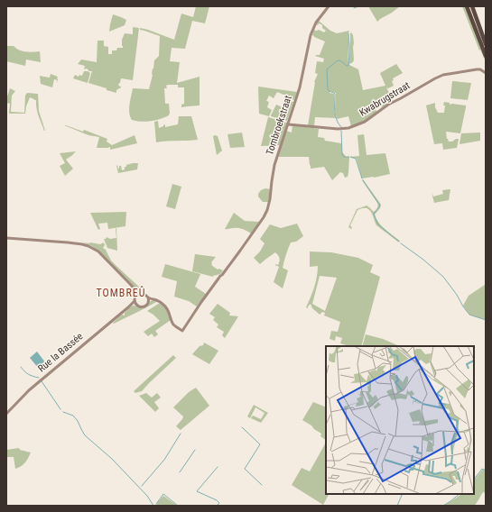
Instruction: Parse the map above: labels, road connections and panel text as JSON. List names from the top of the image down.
{
  "streets": {
    "street": ["Kwabrugstraat", "Tombroekstraat", "Rue la Bassée"]
  },
  "crossings": [
    ["Kwabrugstraat", "Tombroekstraat"]
  ],
  "districts": ["TOMBREÛ"]
}
